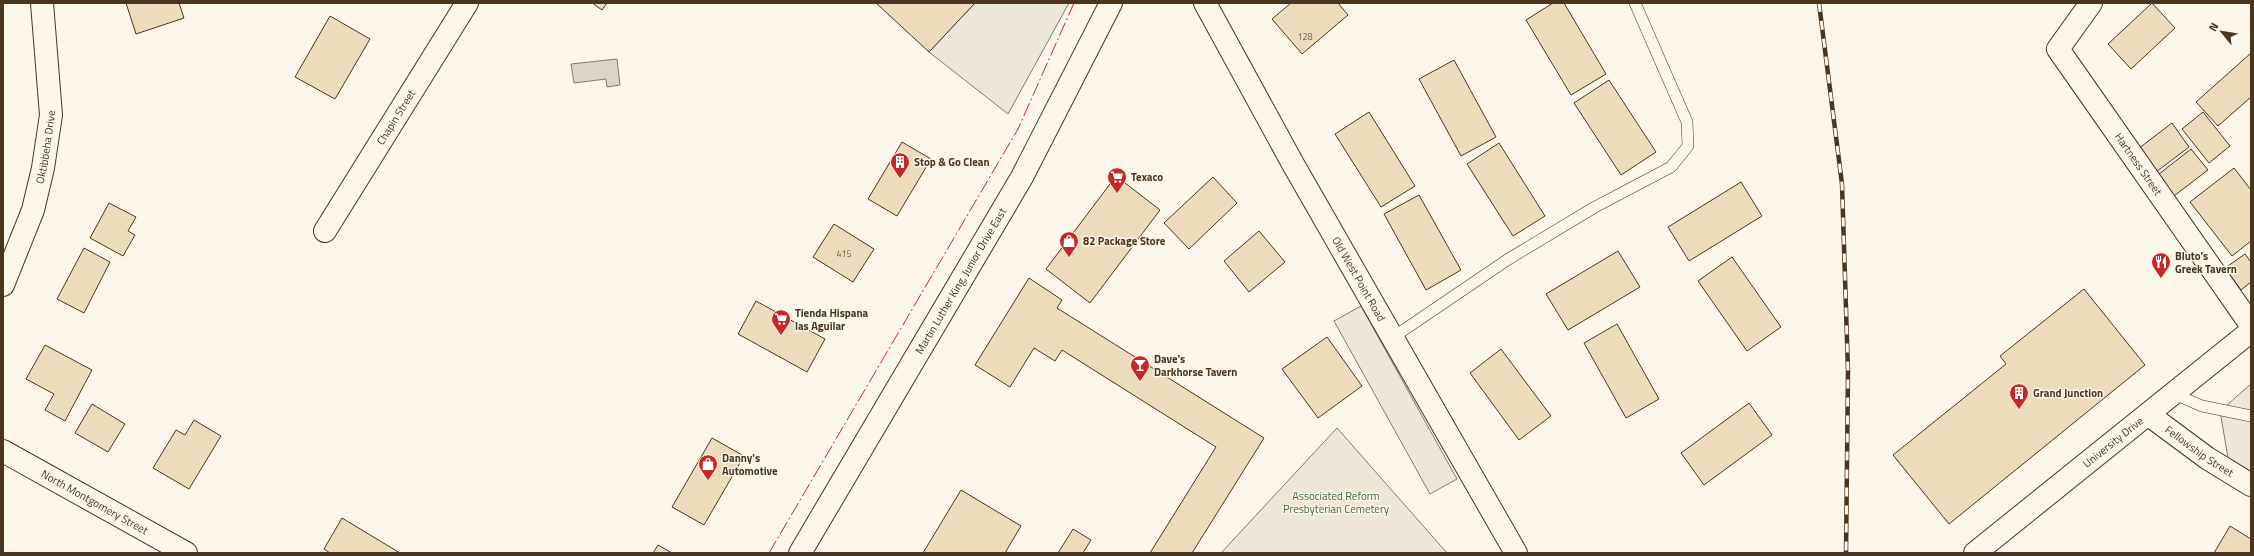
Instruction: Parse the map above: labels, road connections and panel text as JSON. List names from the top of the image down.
{
  "streets": {
    "street": [
      "Chapin Street",
      "Oktibbeha Drive",
      "Hartness Street",
      "Old West Point Road",
      "Martin Luther King, Junior Drive East",
      "University Drive",
      "Fellowship Street",
      "North Montgomery Street"
    ]
  },
  "crossings": [
    ["University Drive", "Fellowship Street"]
  ],
  "parks": ["Associated Reform Presbyterian Cemetery"],
  "places": {
    "building": ["Stop & Go Clean", "Grand Junction"],
    "supermarket": ["Texaco", "Tienda Hispana las Aguilar"],
    "shop": ["82 Package Store", "Danny's Automotive"],
    "restaurant": ["Bluto's Greek Tavern"],
    "bar": ["Dave's Darkhorse Tavern"]
  },
  "house_numbers": ["128", "415"],
  "north": "top left"
}
